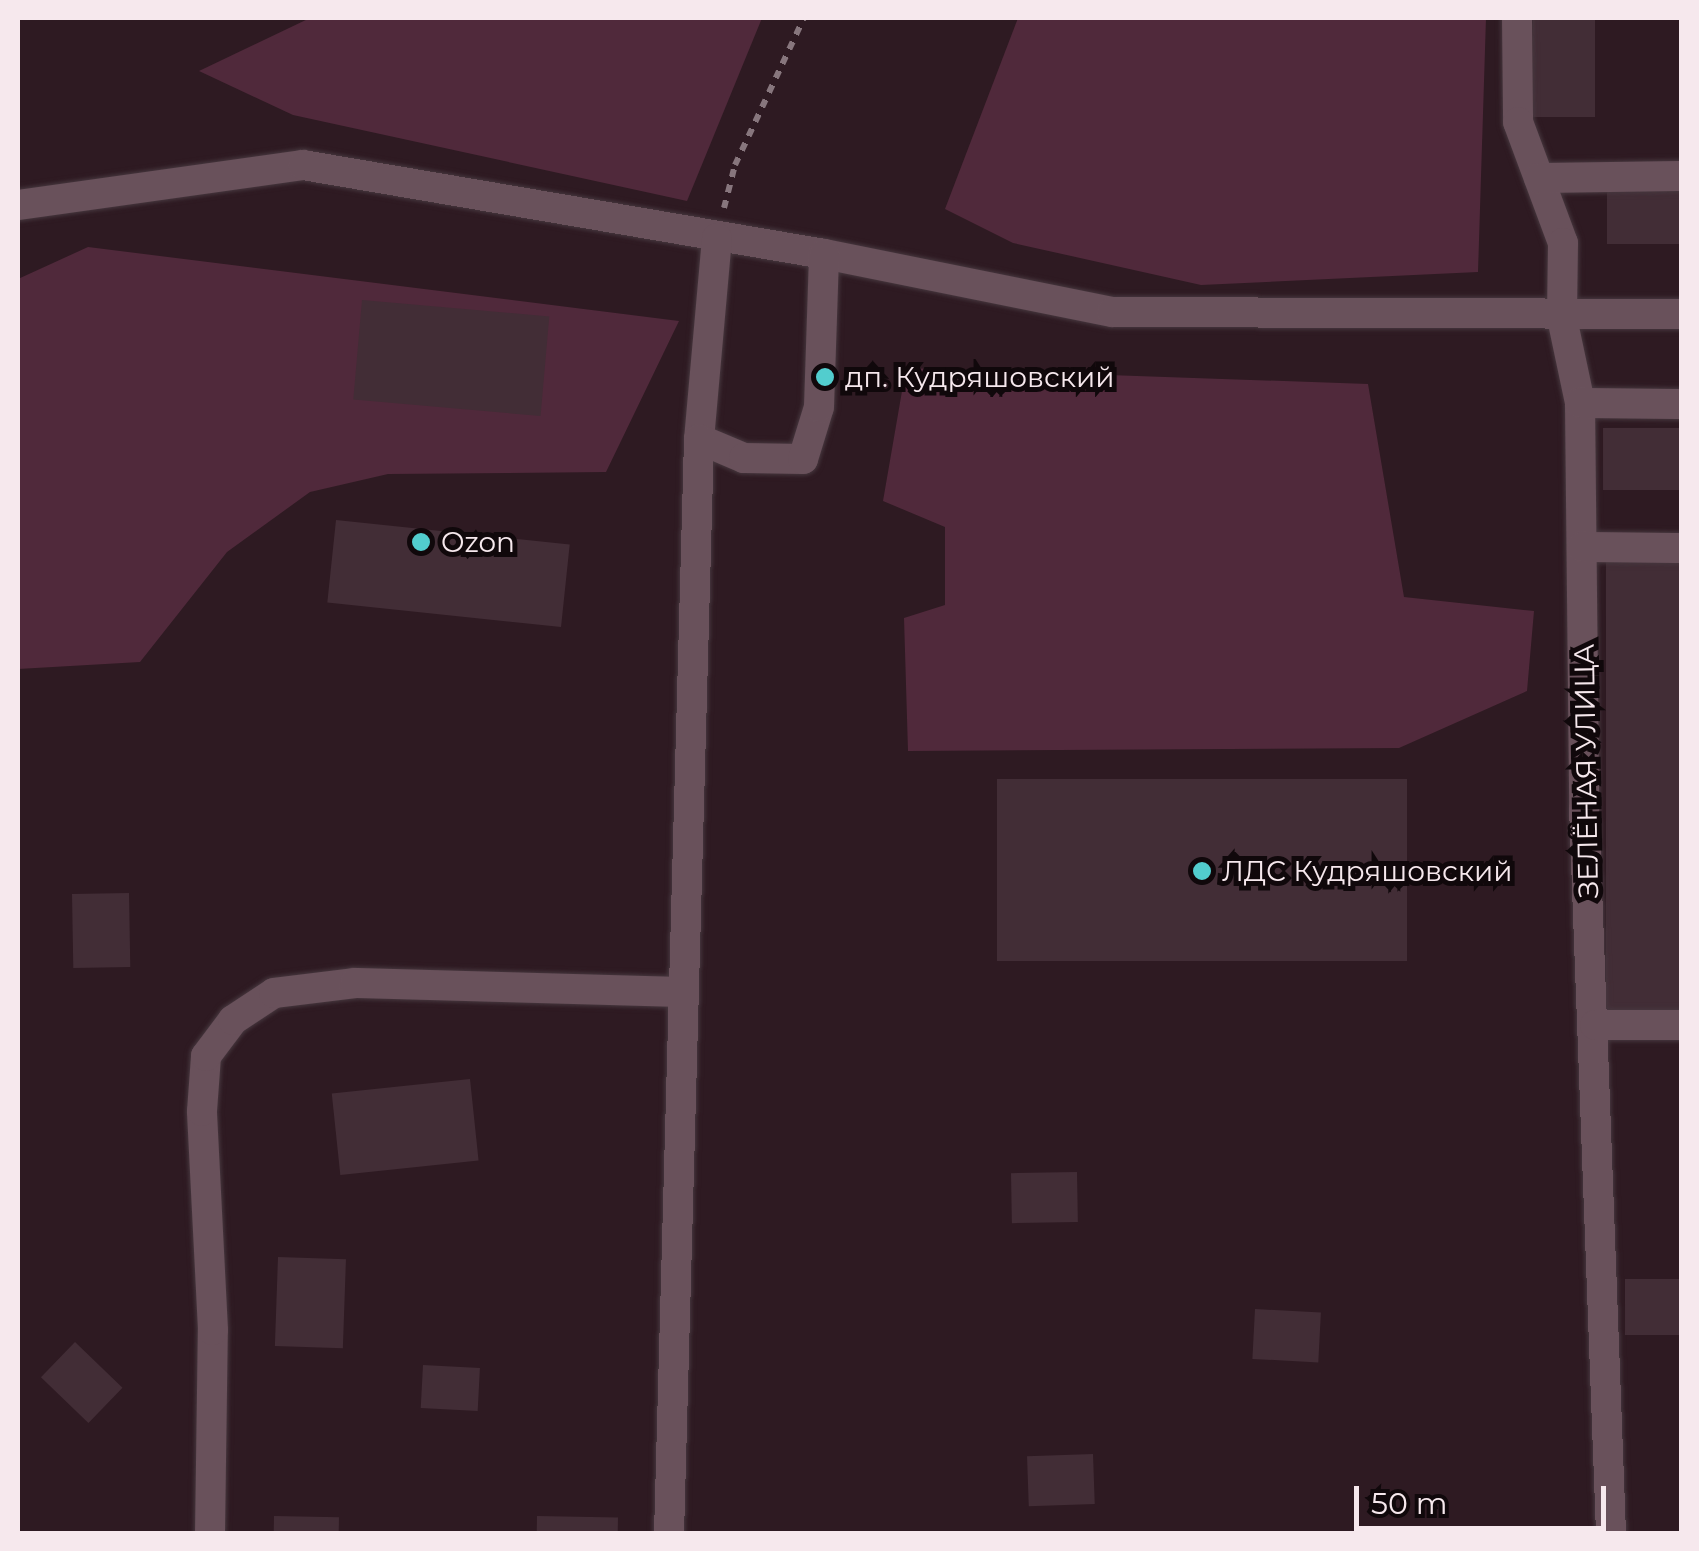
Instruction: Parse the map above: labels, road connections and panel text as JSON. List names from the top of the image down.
{
  "streets": {
    "street": ["ЗЕЛЁНАЯ УЛИЦА"]
  },
  "places": ["дп. Кудряшовский", "Ozon", "ЛДС Кудряшовский"],
  "scale_bar": "50 m"
}
